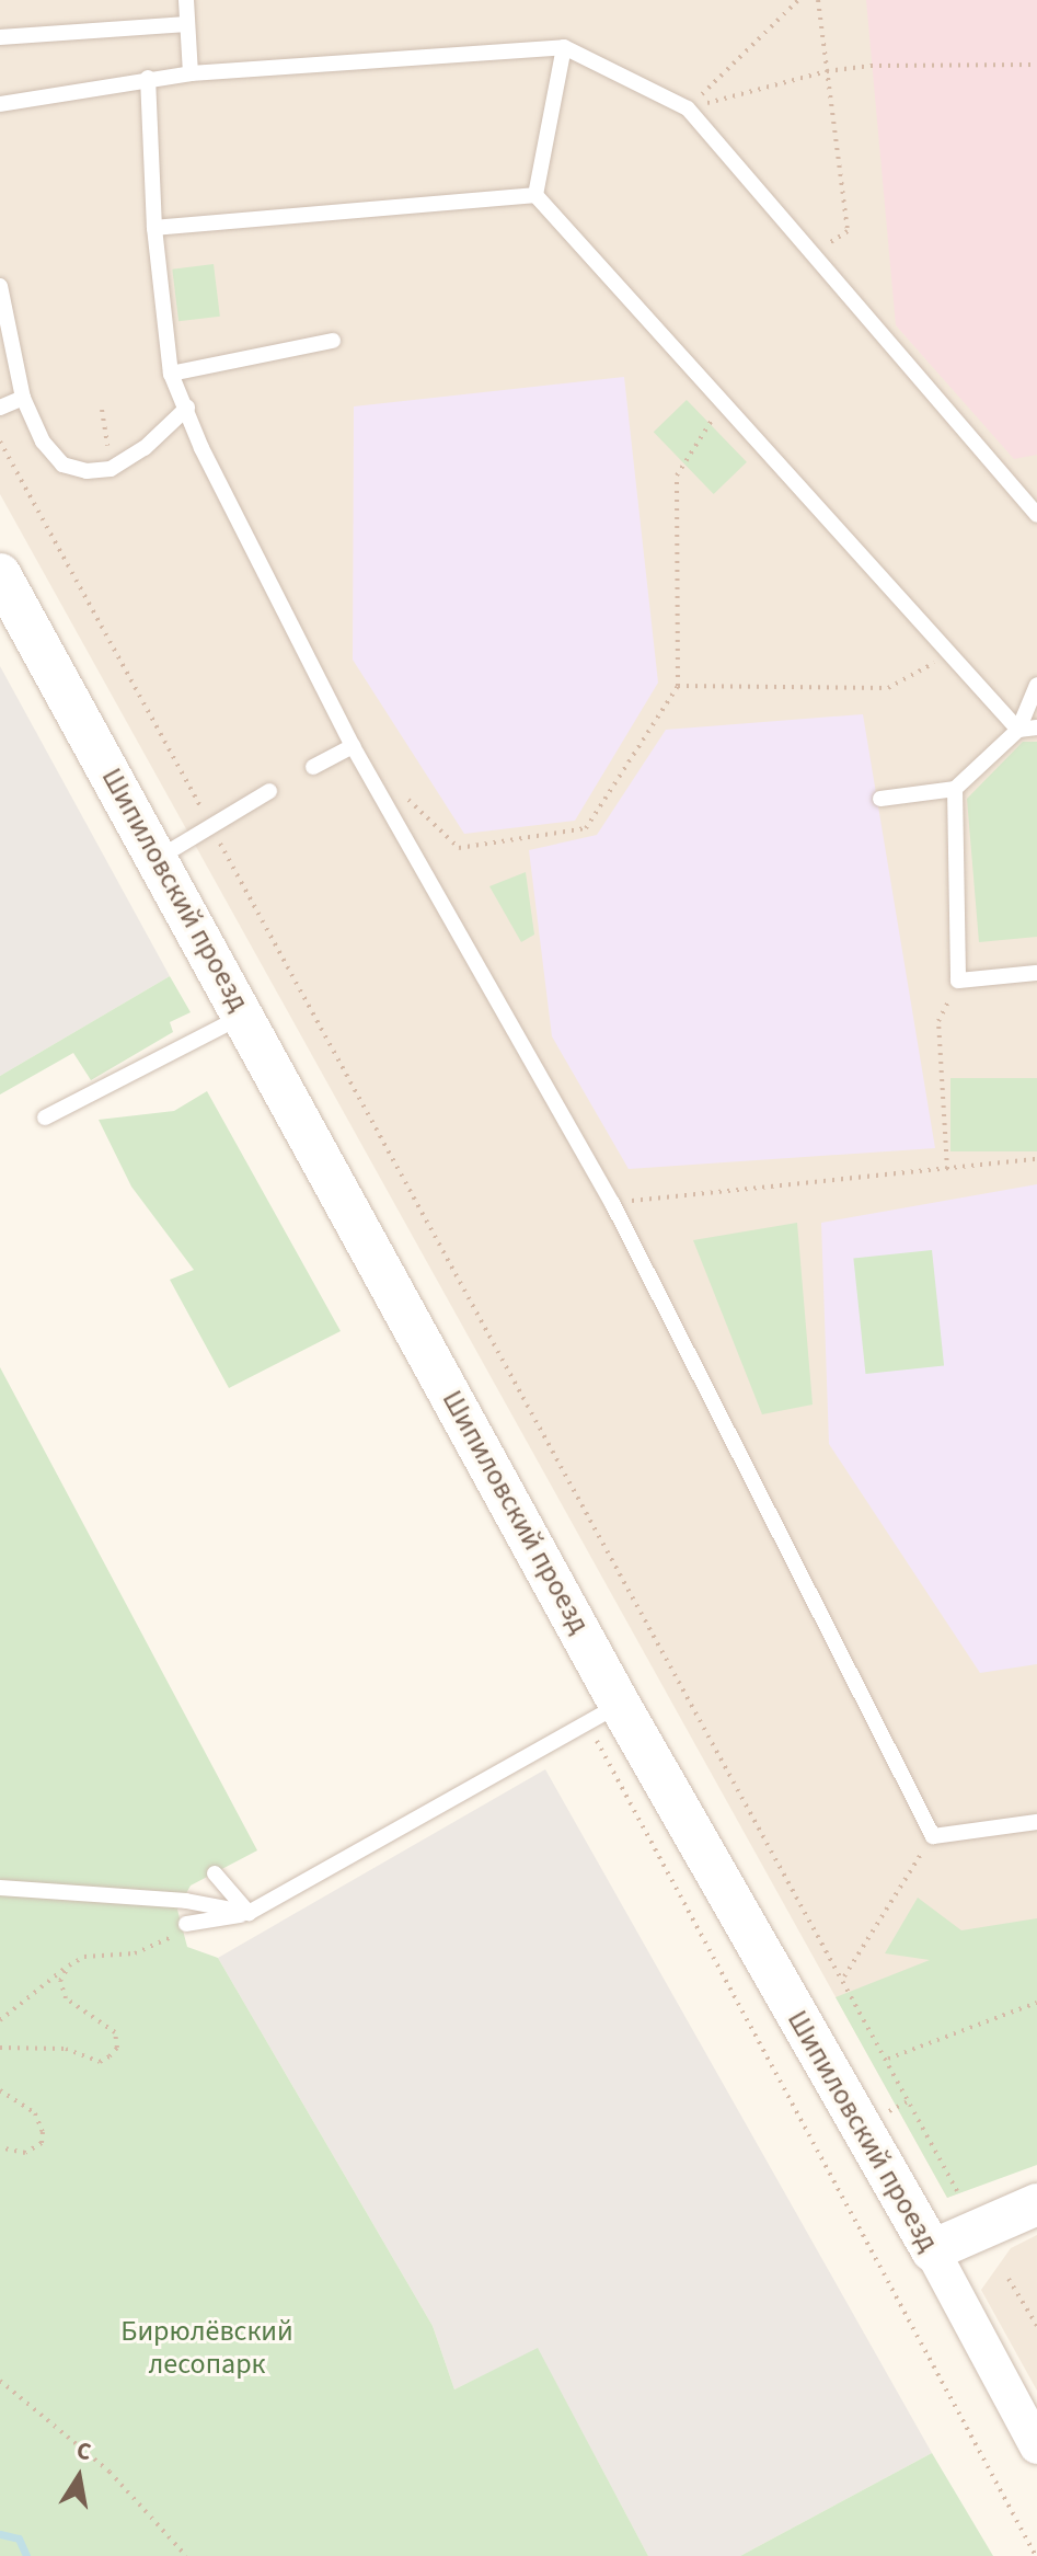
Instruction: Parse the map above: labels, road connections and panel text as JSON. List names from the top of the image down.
{
  "streets": {
    "main road": ["Шипиловский проезд"]
  },
  "parks": ["Бирюлёвский лесопарк"],
  "north": "top"
}
